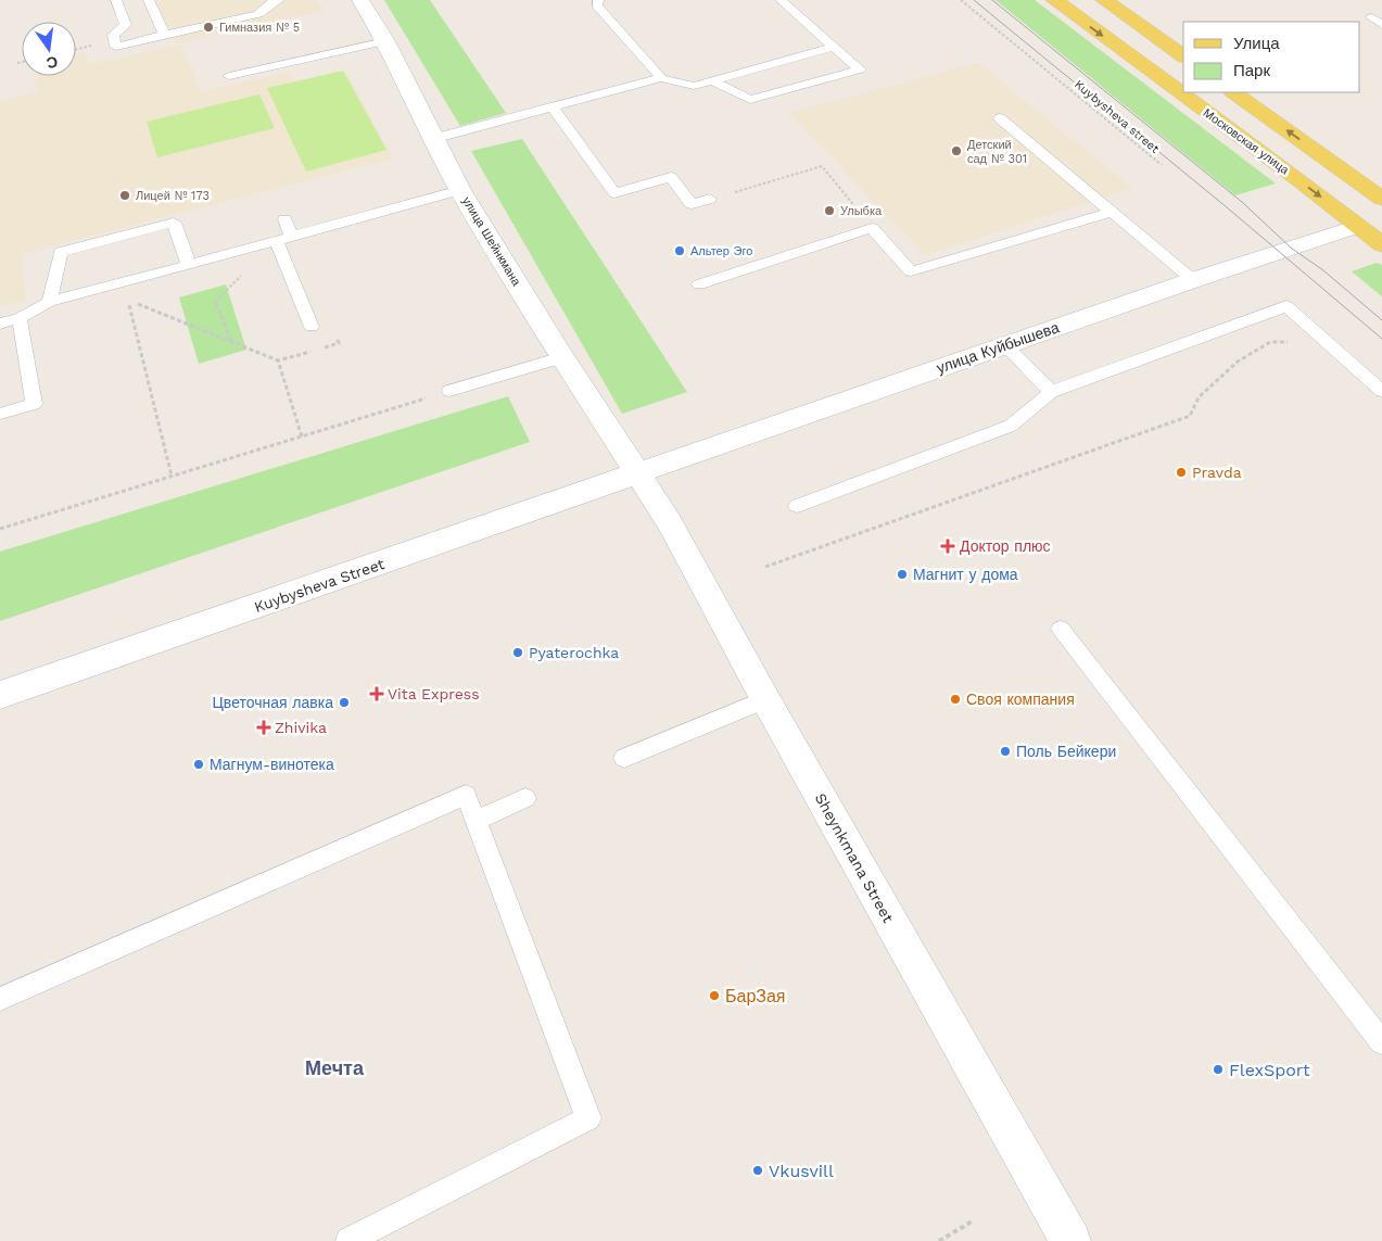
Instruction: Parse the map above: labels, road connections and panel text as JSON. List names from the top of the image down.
{
  "streets": {
    "main road": ["Московская улица"],
    "street": [
      "улица Шейнкмана",
      "улица Куйбышева",
      "Kuybysheva Street",
      "Sheynkmana Street"
    ],
    "path": ["Kuybysheva street"]
  },
  "crossings": [
    ["Московская улица", "улица Куйбышева"],
    ["улица Шейнкмана", "улица Куйбышева"],
    ["улица Шейнкмана", "Kuybysheva Street"],
    ["улица Шейнкмана", "Sheynkmana Street"],
    ["улица Куйбышева", "Kuybysheva Street"],
    ["улица Куйбышева", "Sheynkmana Street"],
    ["Kuybysheva Street", "Sheynkmana Street"]
  ],
  "districts": ["Мечта"],
  "places": {
    "other": [
      "Гимназия № 5",
      "Детский сад № 301",
      "Лицей № 173",
      "Улыбка",
      "Альтер Эго",
      "Pravda",
      "Магнит у дома",
      "Pyaterochka",
      "Своя компания",
      "Цветочная лавка",
      "Поль Бейкери",
      "Магнум-винотека",
      "БарЗая",
      "FlexSport",
      "Vkusvill"
    ],
    "health": ["Доктор плюс", "Vita Express", "Zhivika"]
  },
  "legend": ["Улица", "Парк"],
  "north": "bottom"
}
